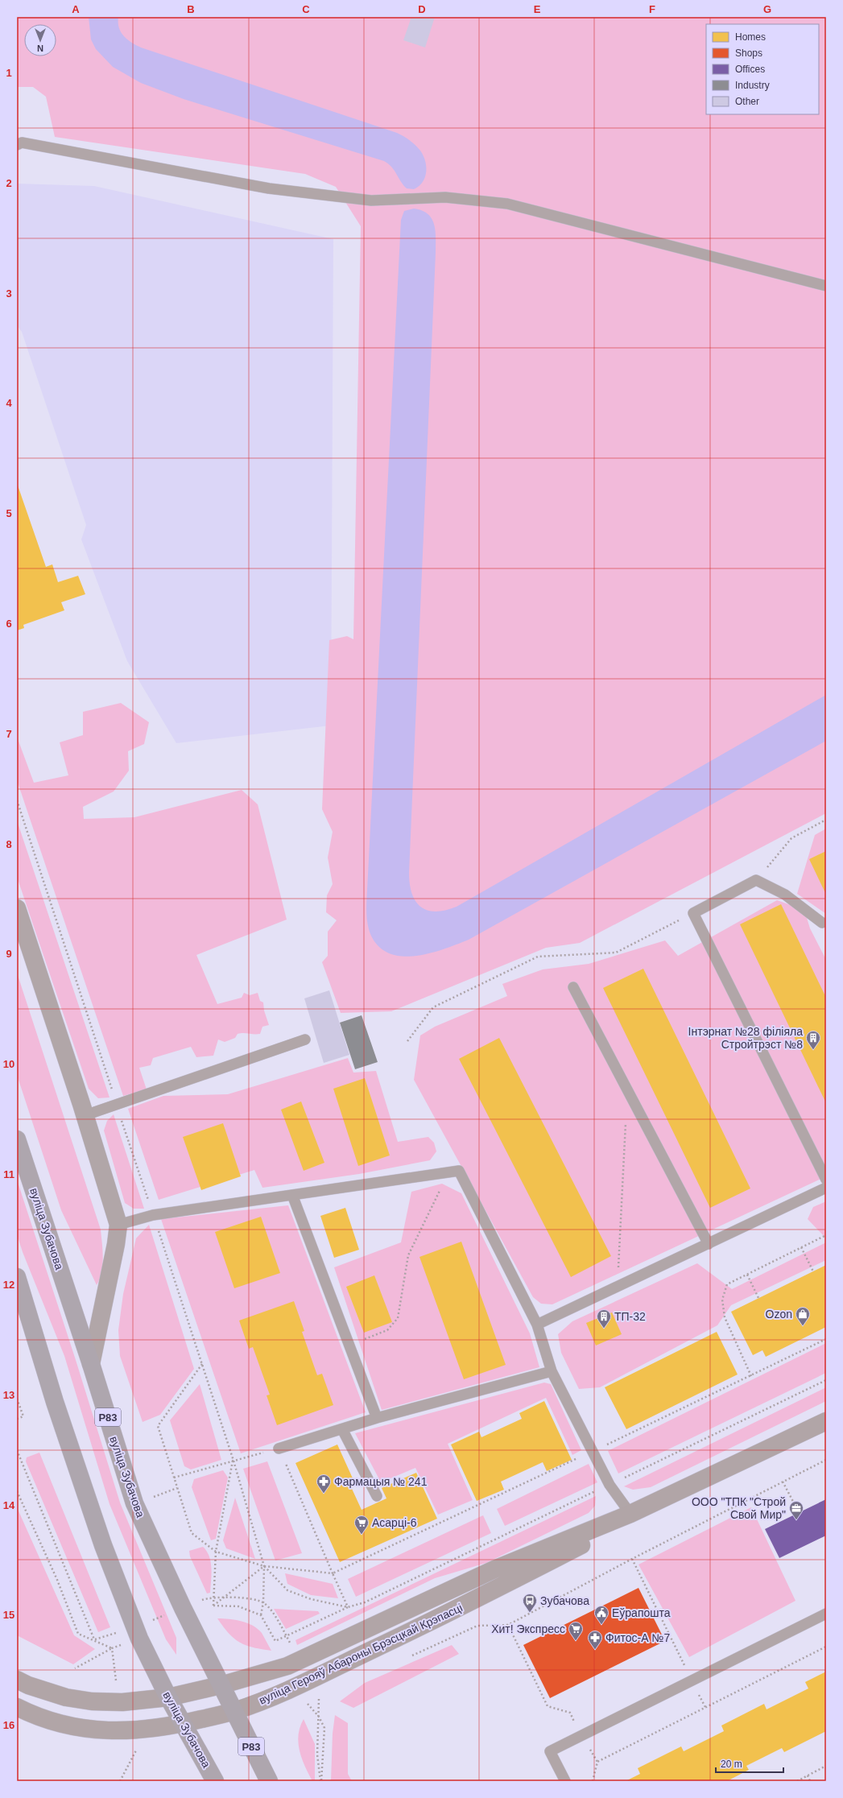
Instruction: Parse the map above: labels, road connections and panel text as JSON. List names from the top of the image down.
{
  "streets": {
    "highway": ["вуліца Зубачова", "Р83"],
    "main road": ["вуліца Герояў Абароны Брэсцкай Крэпасці"]
  },
  "crossings": [
    ["вуліца Зубачова", "вуліца Герояў Абароны Брэсцкай Крэпасці"]
  ],
  "places": {
    "building": ["Інтэрнат №28 фiлiяла Стройтрэст №8", "ТП-32"],
    "shop": ["Ozon"],
    "pharmacy": ["Фармацыя № 241", "Фитос-А №7"],
    "office": ["ООО \"ТПК \"Строй Свой Мир\""],
    "supermarket": ["Асарці-6", "Хит! Экспресс"],
    "bus stop": ["Зубачова"],
    "public building": ["Еўрапошта"]
  },
  "legend": [
    "Homes",
    "Shops",
    "Offices",
    "Industry",
    "Other"
  ],
  "scale_bar": "20 m",
  "north": "bottom",
  "grid": {
    "columns": [
      "A",
      "B",
      "C",
      "D",
      "E",
      "F",
      "G"
    ],
    "rows": [
      "1",
      "2",
      "3",
      "4",
      "5",
      "6",
      "7",
      "8",
      "9",
      "10",
      "11",
      "12",
      "13",
      "14",
      "15",
      "16"
    ]
  }
}
